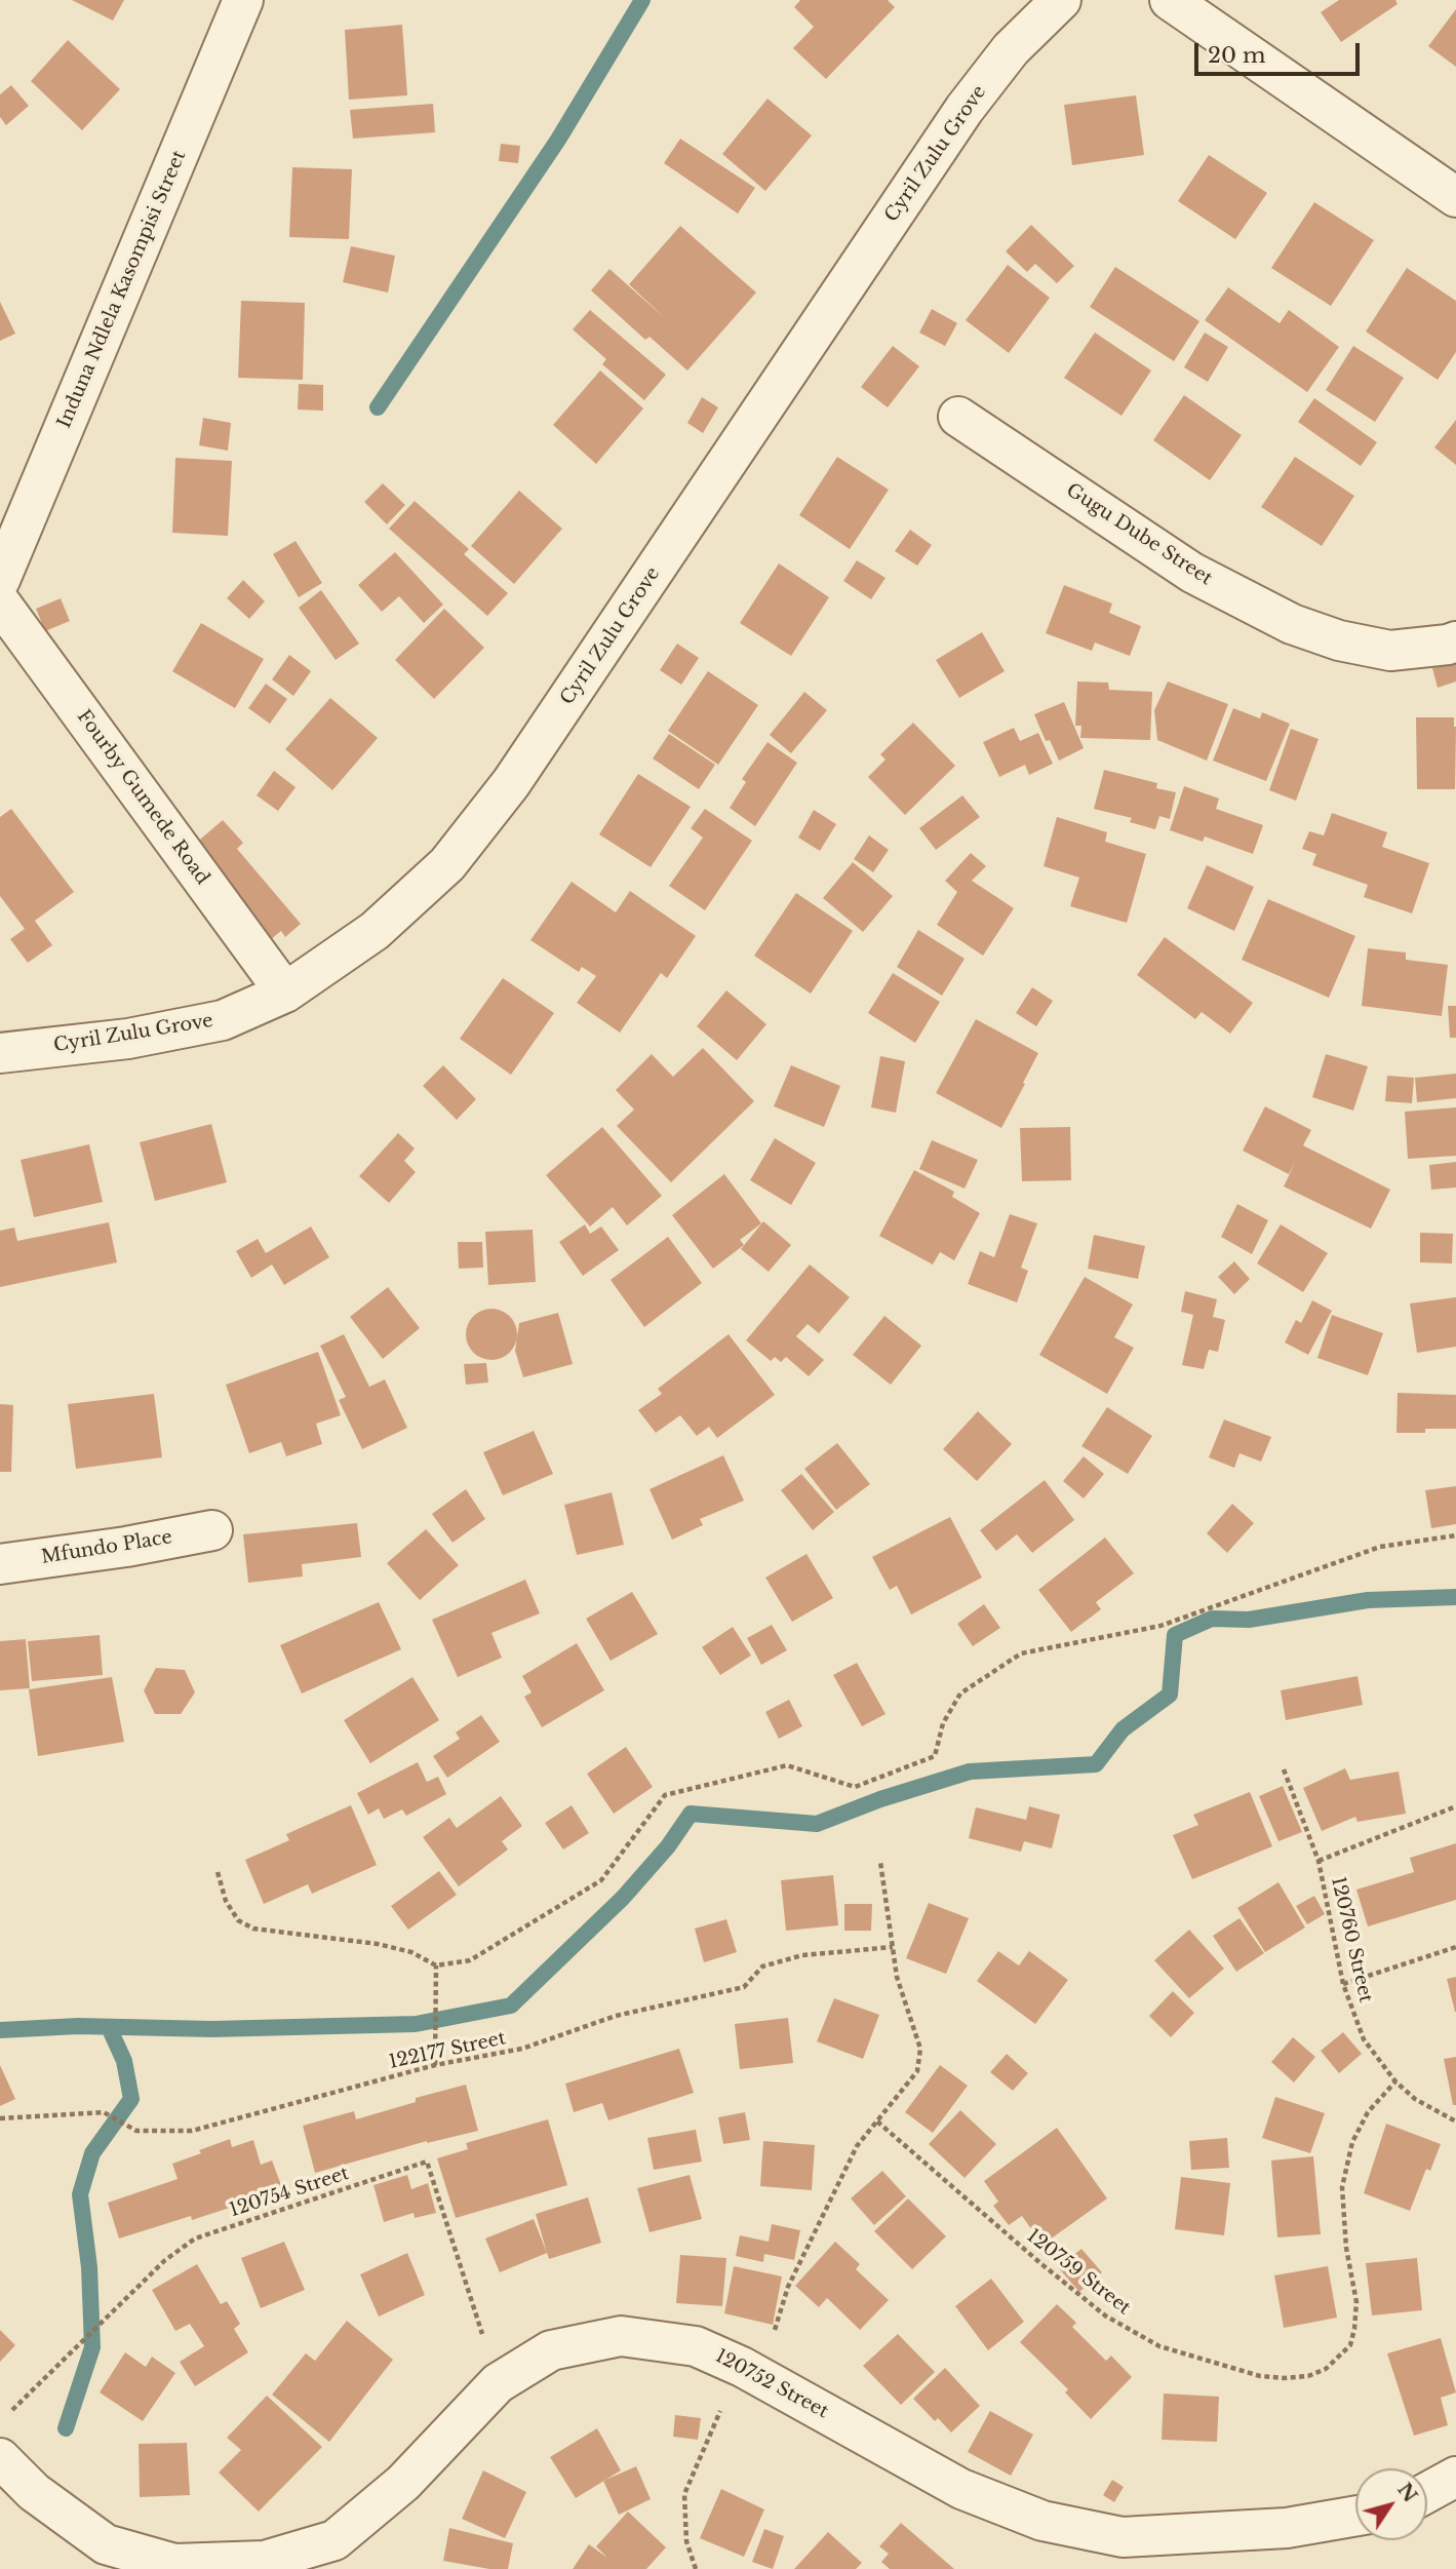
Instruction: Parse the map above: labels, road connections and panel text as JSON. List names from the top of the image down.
{
  "streets": {
    "street": [
      "Cyril Zulu Grove",
      "Induna Ndlela Kasompisi Street",
      "Gugu Dube Street",
      "Fourby Gumede Road",
      "Mfundo Place",
      "120752 Street"
    ],
    "path": [
      "120760 Street",
      "122177 Street",
      "120754 Street",
      "120759 Street"
    ]
  },
  "crossings": [
    ["Cyril Zulu Grove", "Fourby Gumede Road"],
    ["120760 Street", "120759 Street"],
    ["122177 Street", "120759 Street"],
    ["120754 Street", "120752 Street"]
  ],
  "scale_bar": "20 m",
  "north": "top right"
}
